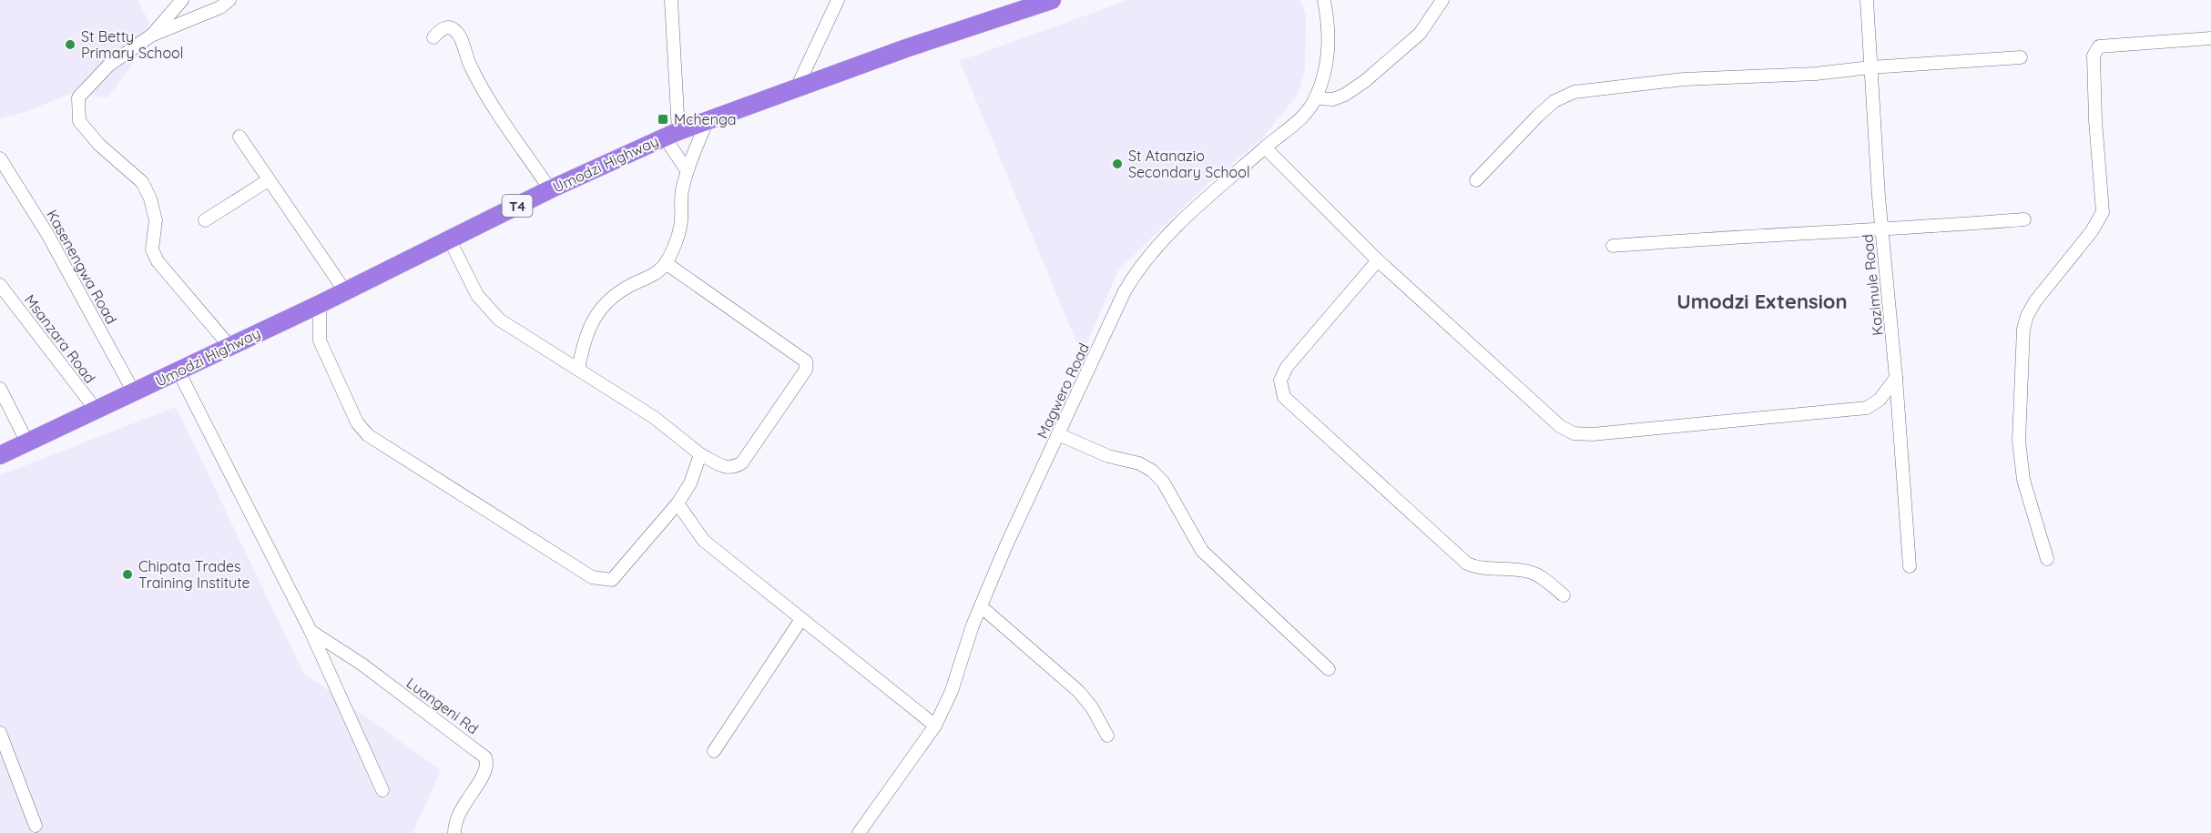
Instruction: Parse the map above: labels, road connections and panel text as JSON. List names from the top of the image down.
{
  "streets": {
    "highway": ["Umodzi Highway", "T4"],
    "street": [
      "Kasenengwa Road",
      "Kazimule Road",
      "Msanzara Road",
      "Magwero Road",
      "Luangeni Rd"
    ]
  },
  "crossings": [
    ["Umodzi Highway", "Kasenengwa Road"],
    ["Umodzi Highway", "Msanzara Road"]
  ],
  "districts": ["Umodzi Extension"],
  "places": {
    "other": ["St Betty Primary School", "St Atanazio Secondary School", "Chipata Trades Training Institute"],
    "transit": ["Mchenga"]
  }
}
